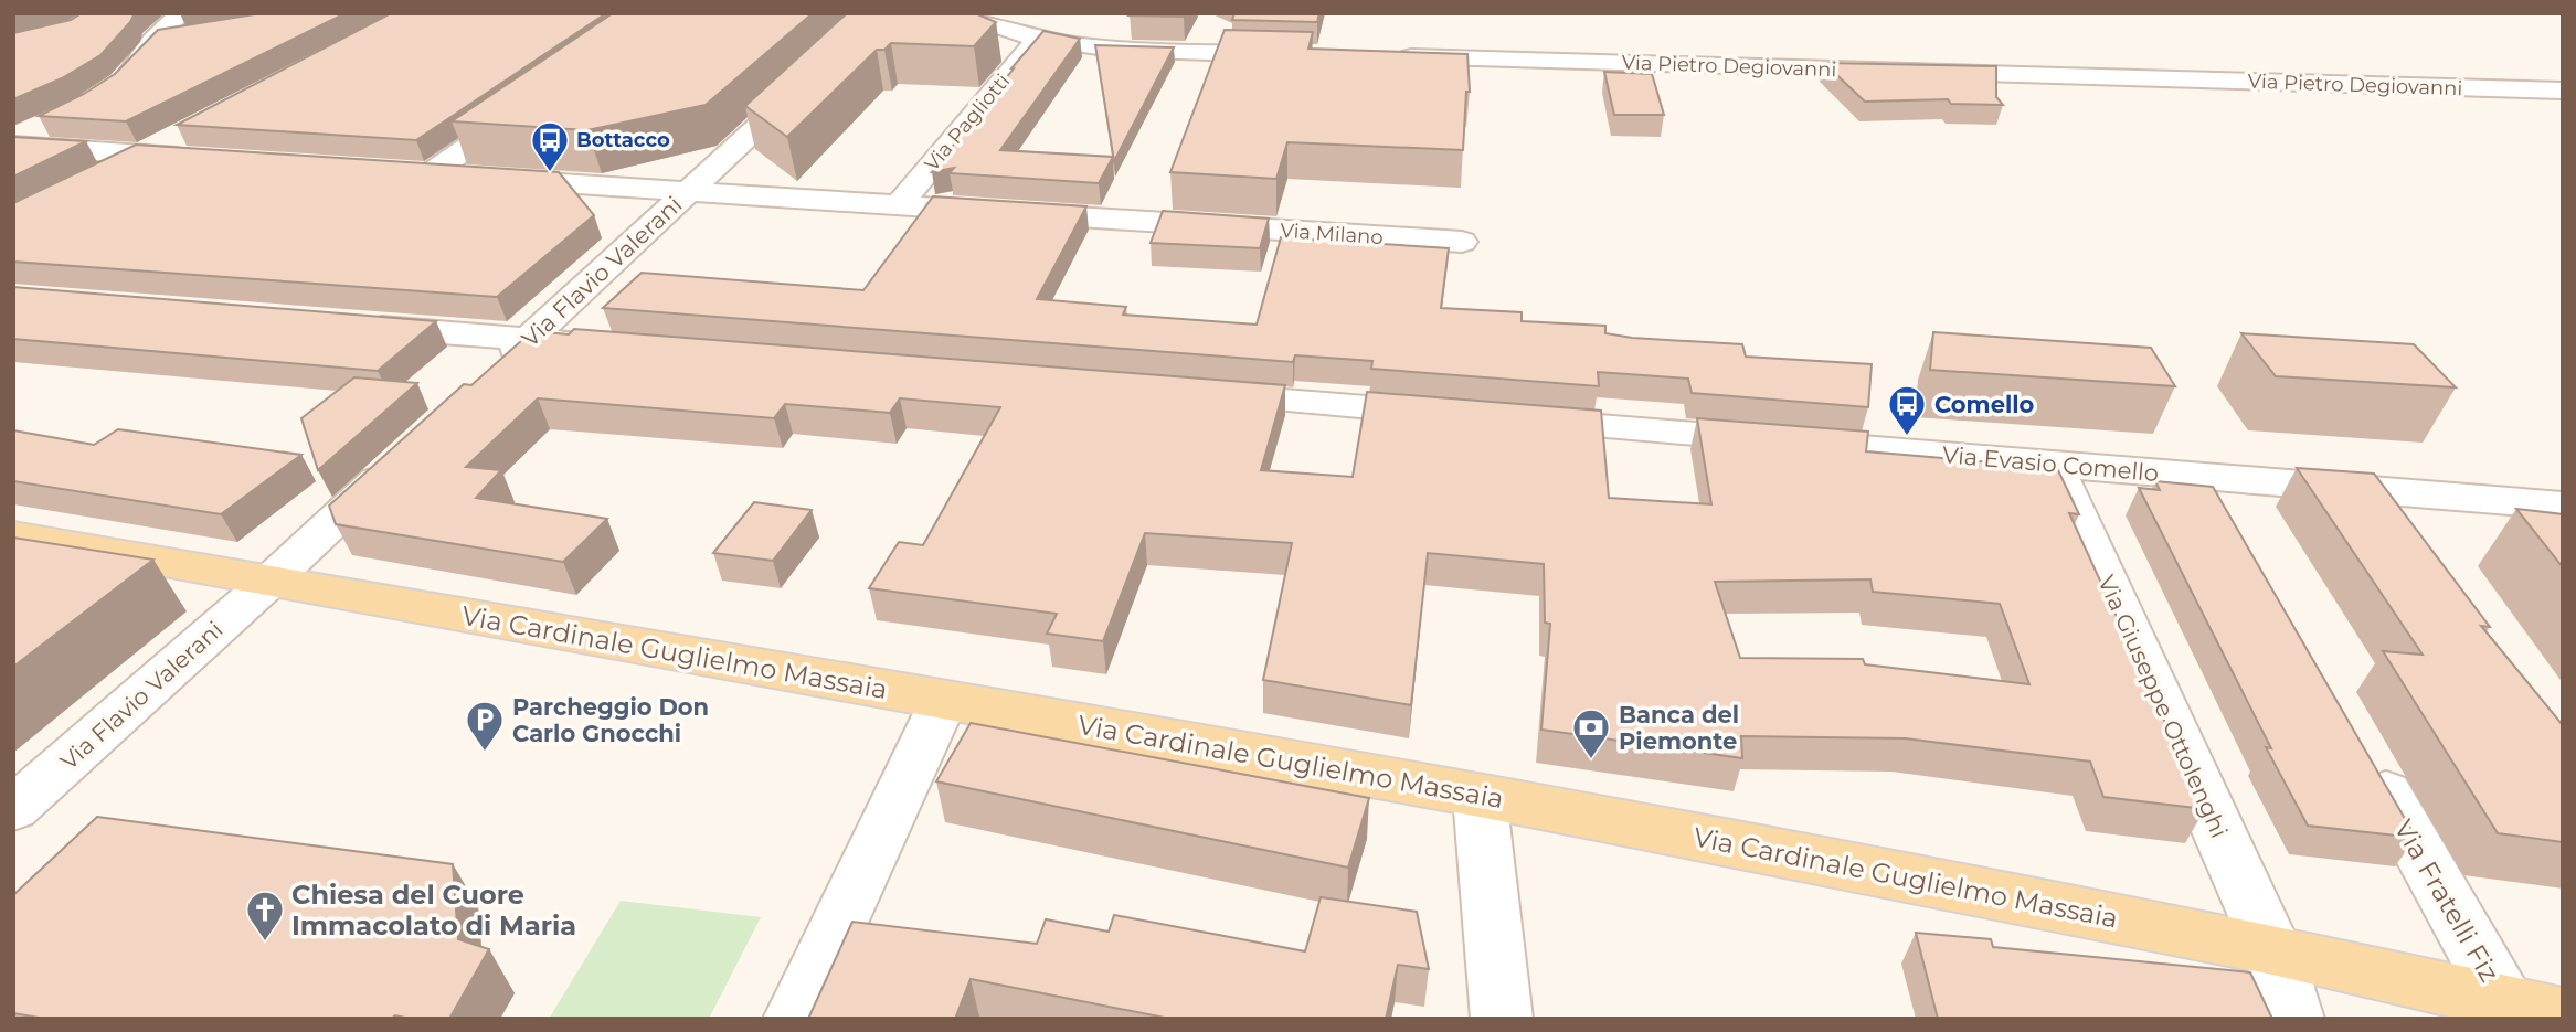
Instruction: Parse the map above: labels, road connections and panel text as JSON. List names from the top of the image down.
{
  "streets": {
    "main road": ["Via Cardinale Guglielmo Massaia"],
    "street": [
      "Via Pietro Degiovanni",
      "Via Pagliotti",
      "Via Milano",
      "Via Flavio Valerani",
      "Via Evasio Comello",
      "Via Giuseppe Ottolenghi",
      "Via Fratelli Fiz"
    ]
  },
  "crossings": [
    ["Via Pagliotti", "Via Milano"],
    ["Via Milano", "Via Flavio Valerani"],
    ["Via Flavio Valerani", "Via Cardinale Guglielmo Massaia"],
    ["Via Evasio Comello", "Via Giuseppe Ottolenghi"],
    ["Via Cardinale Guglielmo Massaia", "Via Giuseppe Ottolenghi"],
    ["Via Cardinale Guglielmo Massaia", "Via Fratelli Fiz"]
  ],
  "places": {
    "bus stop": ["Bottacco", "Comello"],
    "parking": ["Parcheggio Don Carlo Gnocchi"],
    "bank": ["Banca del Piemonte"],
    "church": ["Chiesa del Cuore Immacolato di Maria"]
  }
}
